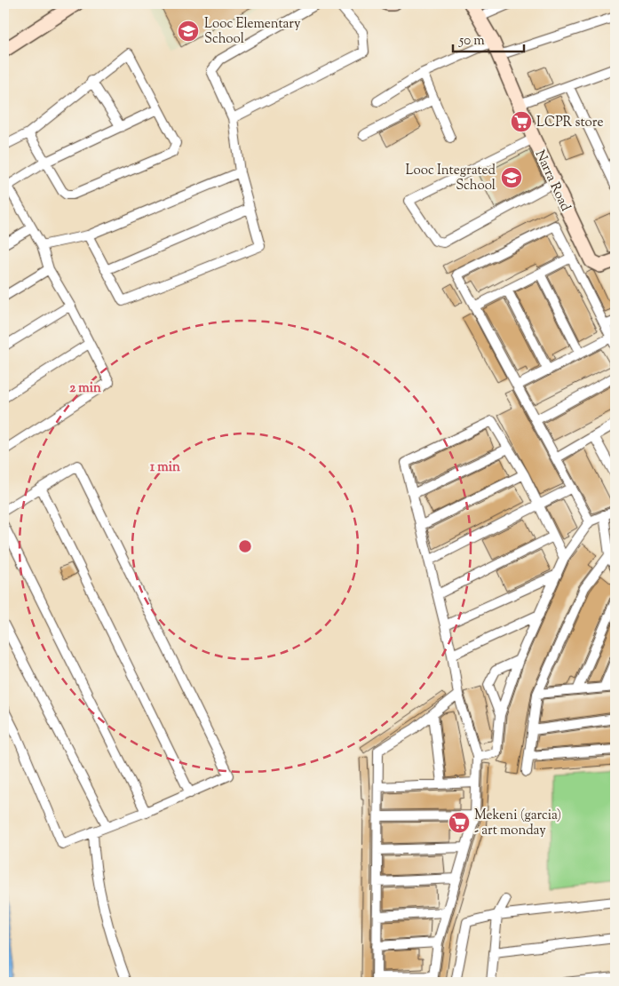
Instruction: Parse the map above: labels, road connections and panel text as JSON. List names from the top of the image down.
{
  "streets": {
    "main road": ["Narra Road"]
  },
  "places": {
    "school or university": ["Looc Elementary School", "Looc Integrated School"],
    "supermarket": ["LCPR store", "Mekeni (garcia) - art monday"]
  },
  "scale_bar": "50 m",
  "rings": ["2 min", "1 min"]
}
